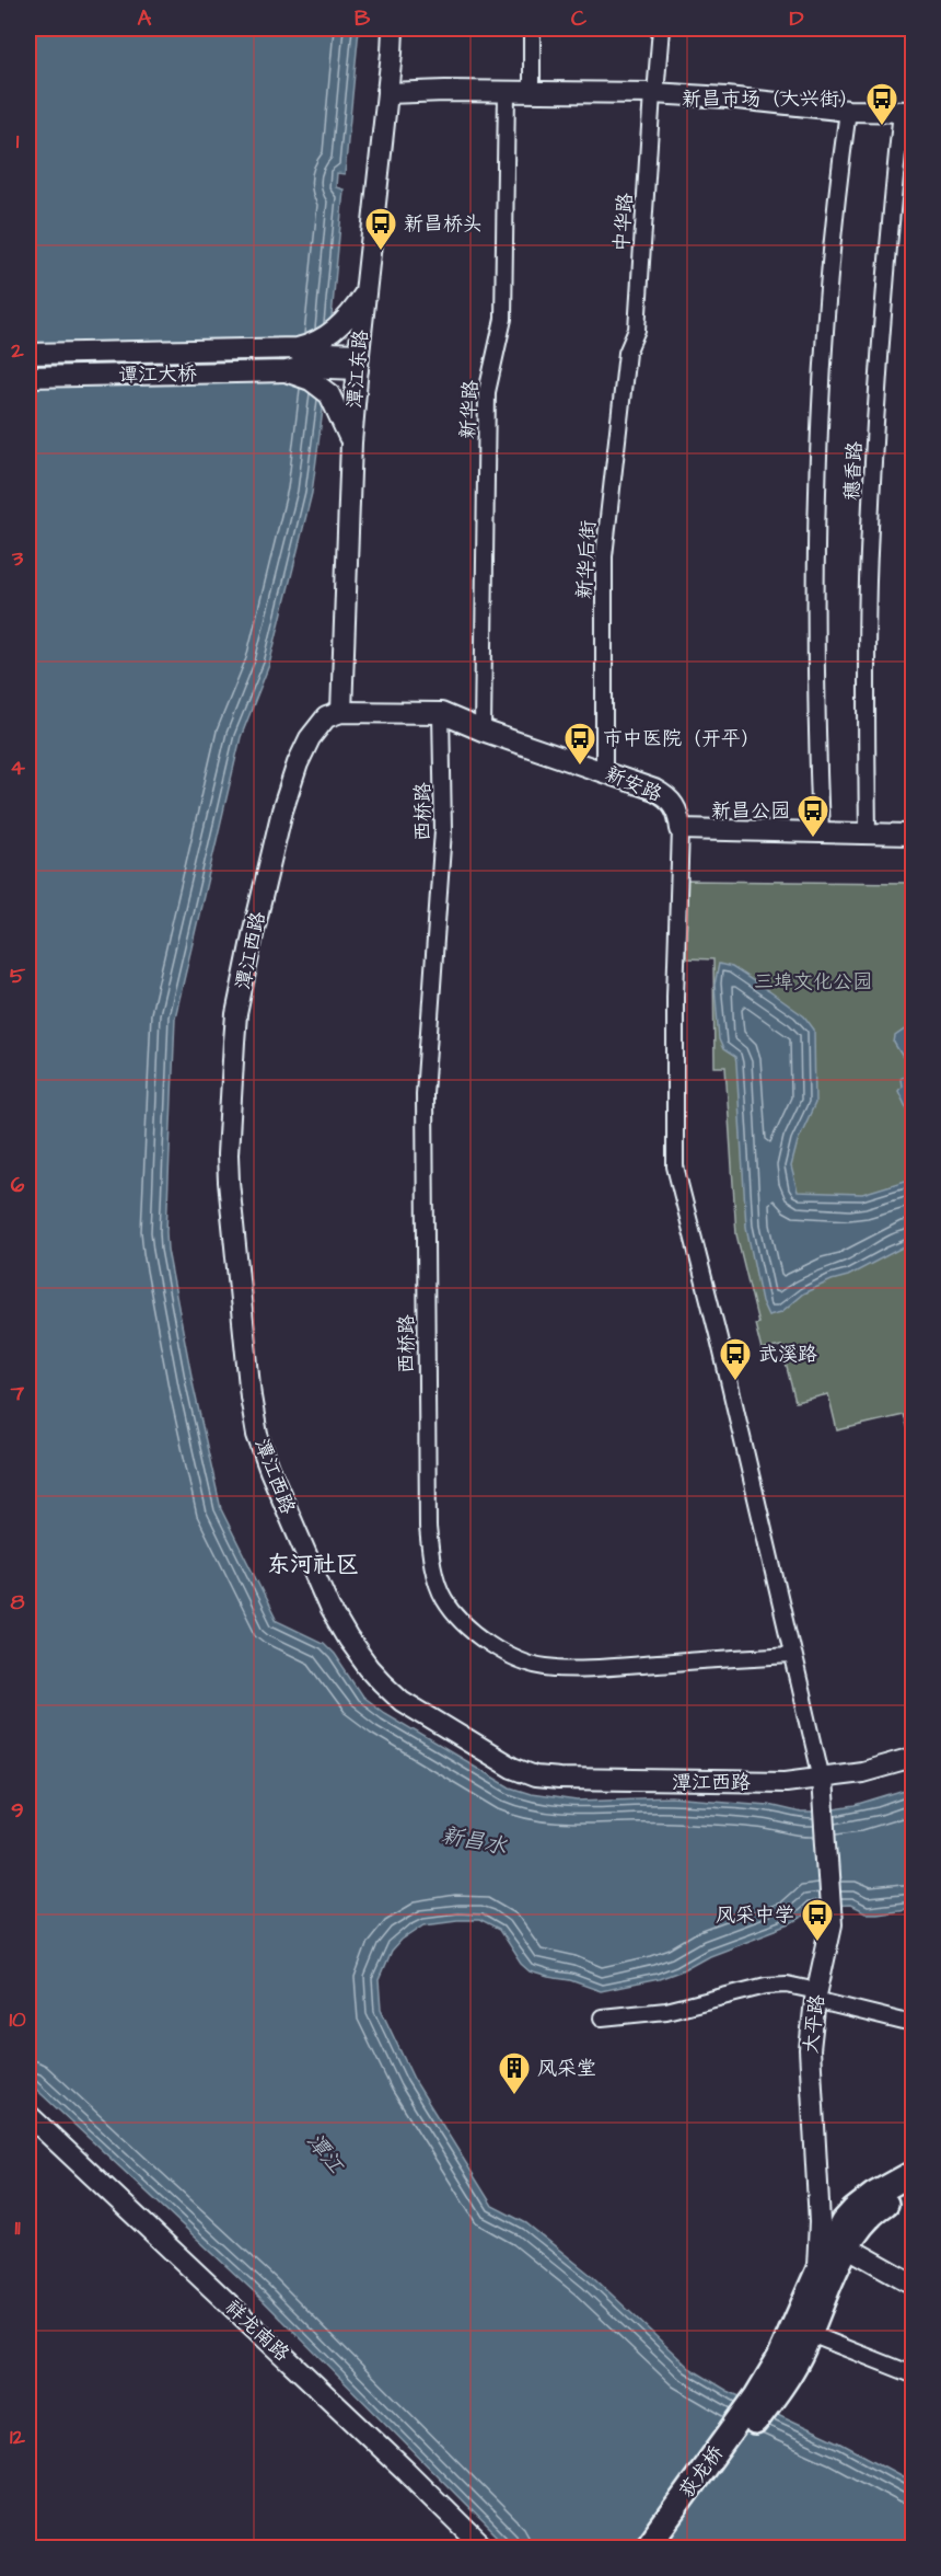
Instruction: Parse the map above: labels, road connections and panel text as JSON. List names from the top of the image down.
{
  "streets": {
    "main road": ["荻龙桥"],
    "street": [
      "中华路",
      "潭江东路",
      "谭江大桥",
      "新华路",
      "穗香路",
      "新华后街",
      "新安路",
      "西桥路",
      "潭江西路",
      "大平路",
      "祥龙南路"
    ]
  },
  "crossings": [
    ["中华路", "新华后街"],
    ["潭江东路", "谭江大桥"],
    ["潭江东路", "新安路"],
    ["潭江东路", "潭江西路"],
    ["新华路", "新安路"],
    ["新华后街", "新安路"],
    ["新安路", "西桥路"],
    ["新安路", "潭江西路"],
    ["潭江西路", "大平路"]
  ],
  "districts": ["东河社区"],
  "water": ["新昌水", "潭江"],
  "parks": ["三埠文化公园"],
  "places": {
    "bus stop": [
      "新昌市场（大兴街）",
      "新昌桥头",
      "市中医院（开平）",
      "新昌公园",
      "武溪路",
      "风采中学"
    ],
    "building": ["风采堂"]
  },
  "grid": {
    "columns": [
      "A",
      "B",
      "C",
      "D"
    ],
    "rows": [
      "1",
      "2",
      "3",
      "4",
      "5",
      "6",
      "7",
      "8",
      "9",
      "10",
      "11",
      "12"
    ]
  }
}
